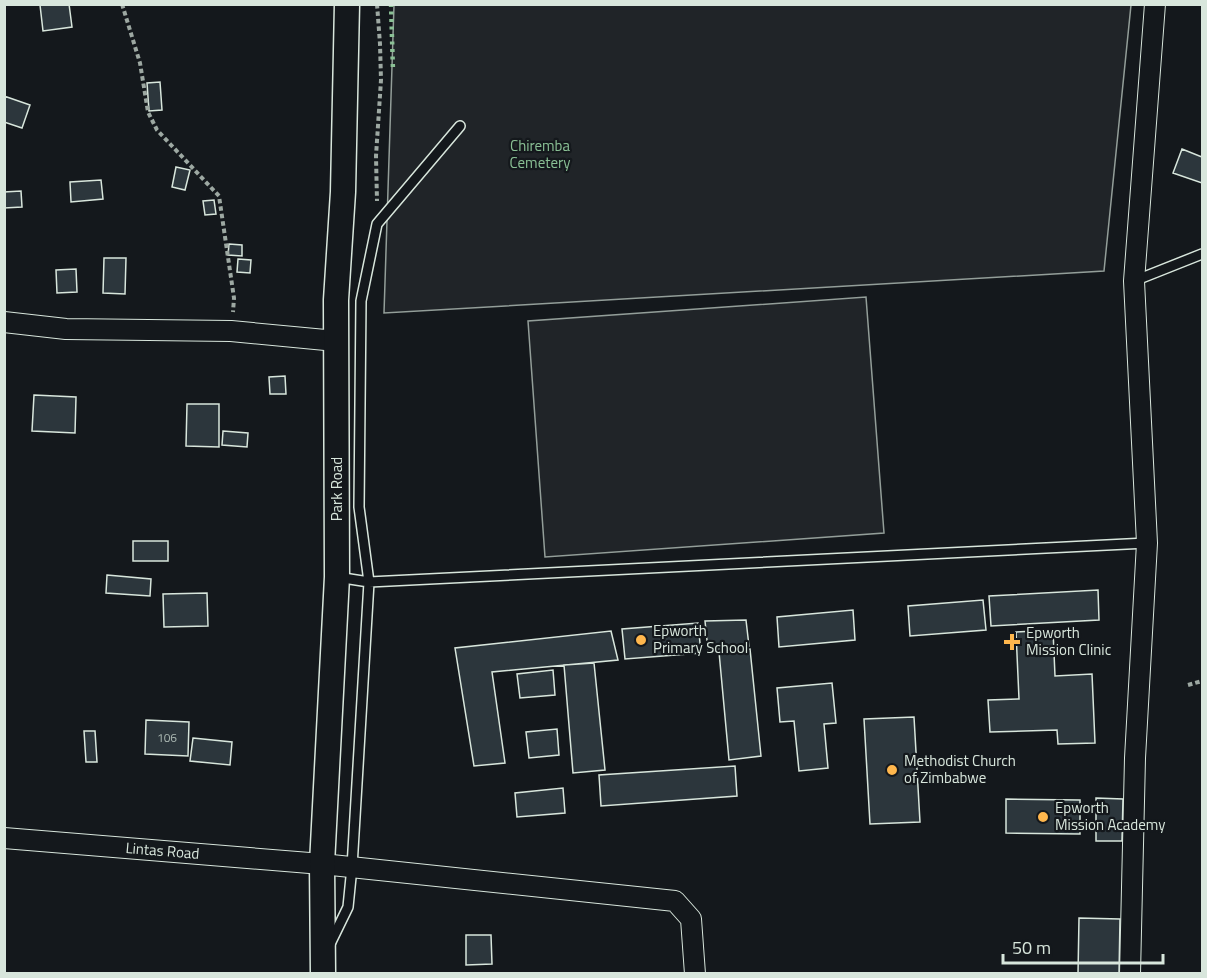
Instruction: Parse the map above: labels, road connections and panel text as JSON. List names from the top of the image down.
{
  "streets": {
    "street": ["Park Road", "Lintas Road"]
  },
  "crossings": [
    ["Park Road", "Lintas Road"]
  ],
  "parks": ["Chiremba Cemetery"],
  "places": {
    "other": ["Epworth Primary School", "Methodist Church of Zimbabwe", "Epworth Mission Academy"],
    "health": ["Epworth Mission Clinic"]
  },
  "house_numbers": ["106"],
  "scale_bar": "50 m"
}
